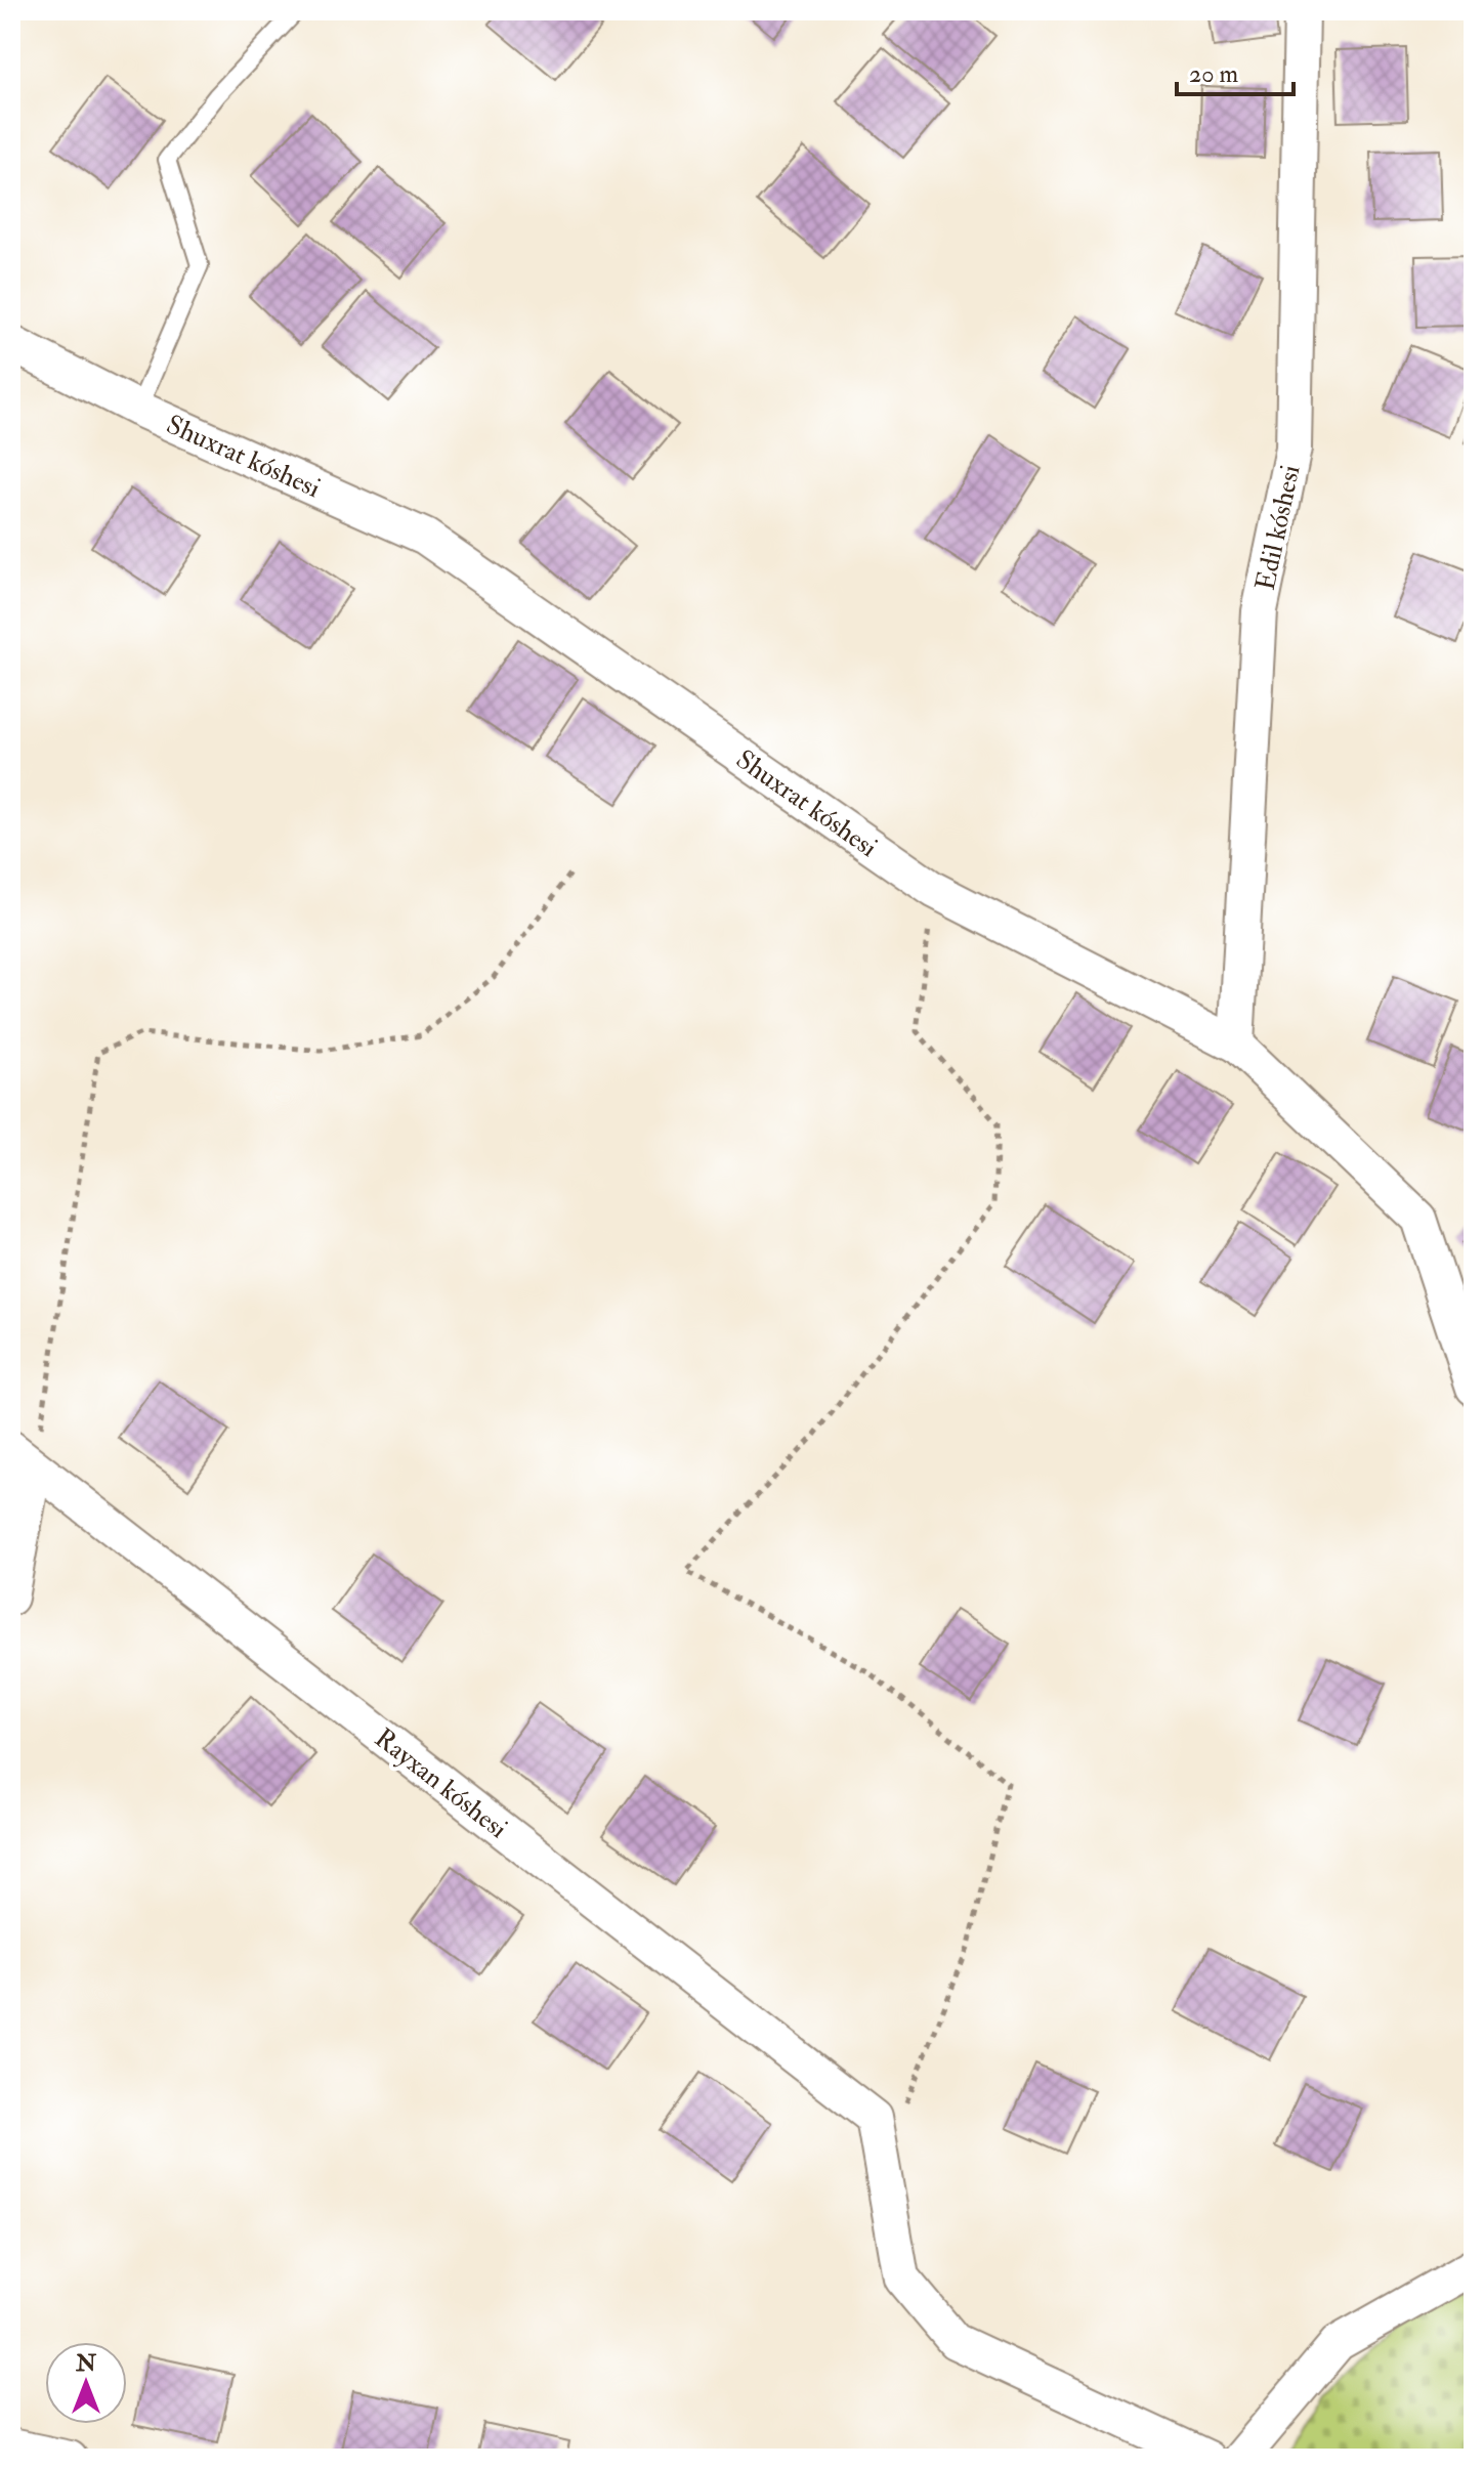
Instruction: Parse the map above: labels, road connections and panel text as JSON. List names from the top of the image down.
{
  "streets": {
    "street": ["Shuxrat kóshesi", "Edil kóshesi", "Rayxan kóshesi"]
  },
  "crossings": [
    ["Shuxrat kóshesi", "Edil kóshesi"]
  ],
  "scale_bar": "20 m",
  "north": "top"
}
